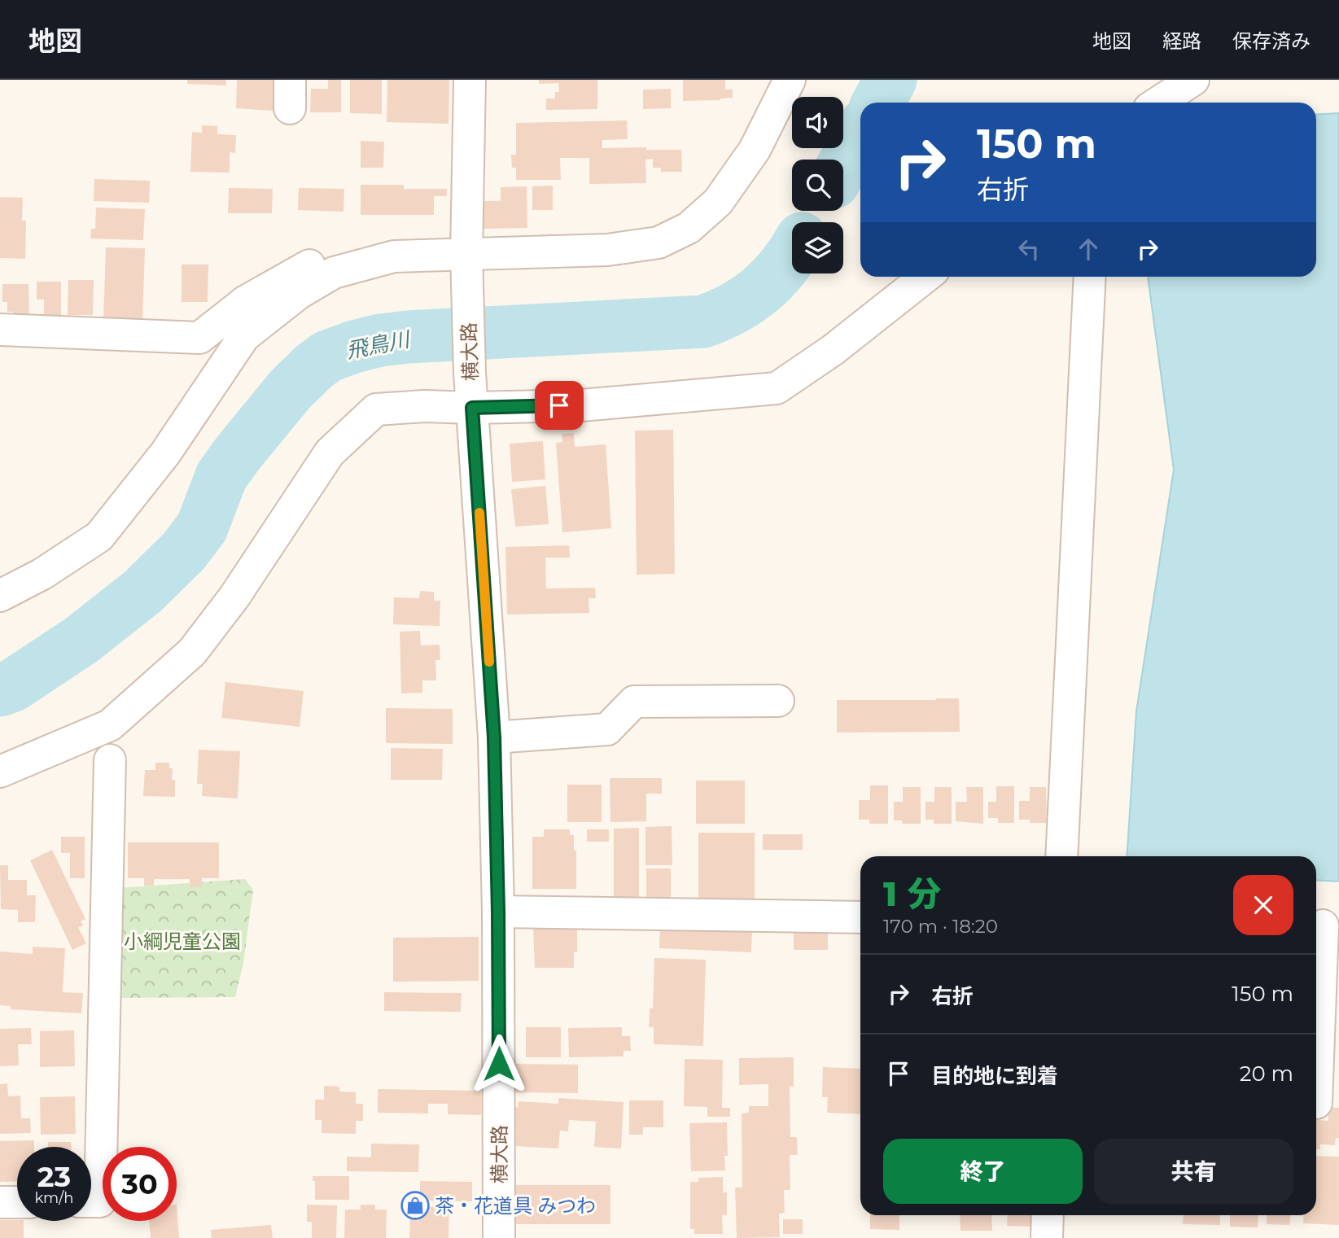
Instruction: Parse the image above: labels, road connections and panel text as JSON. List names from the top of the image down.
{
  "streets": {
    "street": ["横大路"]
  },
  "water": ["飛鳥川"],
  "parks": ["小綱児童公園"],
  "places": {
    "shop": ["茶・花道具 みつわ"]
  },
  "page": {
    "header": "地図",
    "nav": ["地図", "経路", "保存済み"],
    "turn": ["150 m", "右折"],
    "heading": ["1 分", "170 m · 18:20"],
    "list": [
      {
        "name": "右折",
        "value": "150 m"
      },
      {
        "name": "目的地に到着",
        "value": "20 m"
      }
    ],
    "buttons": ["終了", "共有"],
    "speed": "23 km/h",
    "limit": "30"
  }
}
